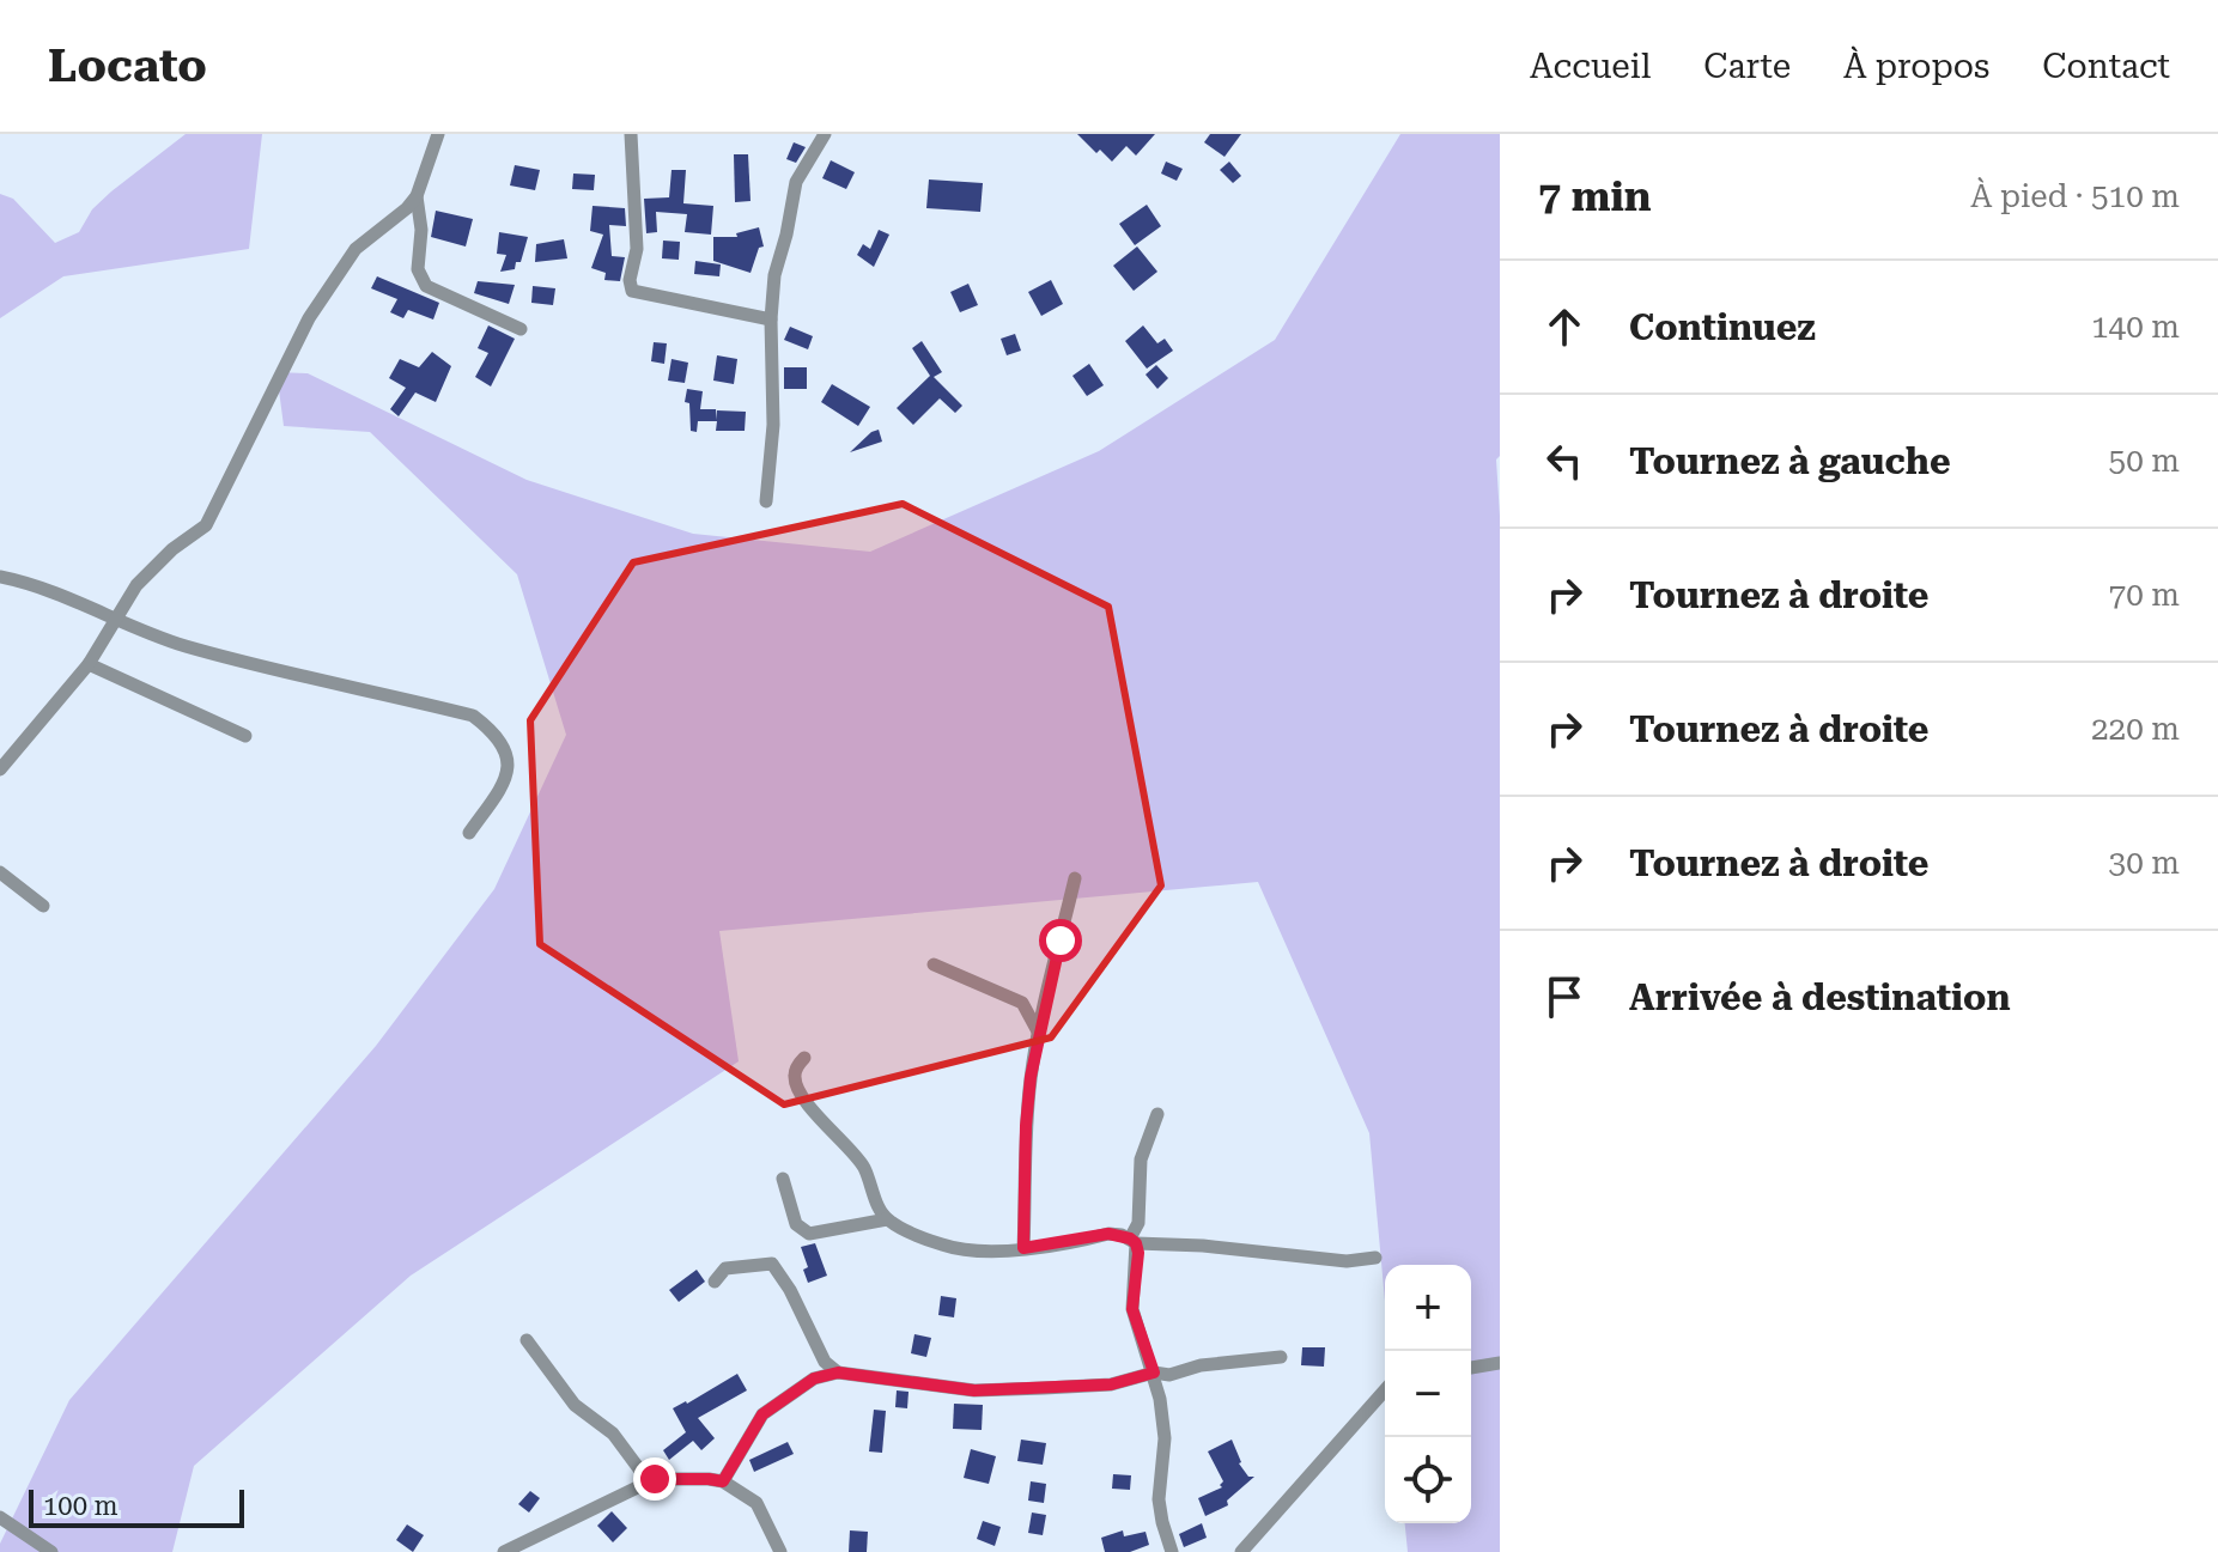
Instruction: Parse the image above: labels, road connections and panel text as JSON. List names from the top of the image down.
{
  "scale_bar": "100 m",
  "page": {
    "header": "Locato",
    "nav": [
      "Accueil",
      "Carte",
      "À propos",
      "Contact"
    ],
    "heading": ["7 min", "À pied · 510 m"],
    "list": [
      ["Continuez", "140 m"],
      ["Tournez à gauche", "50 m"],
      ["Tournez à droite", "70 m"],
      ["Tournez à droite", "220 m"],
      ["Tournez à droite", "30 m"],
      "Arrivée à destination"
    ],
    "map_buttons": ["+", "−"],
    "scale": "100 m"
  }
}
